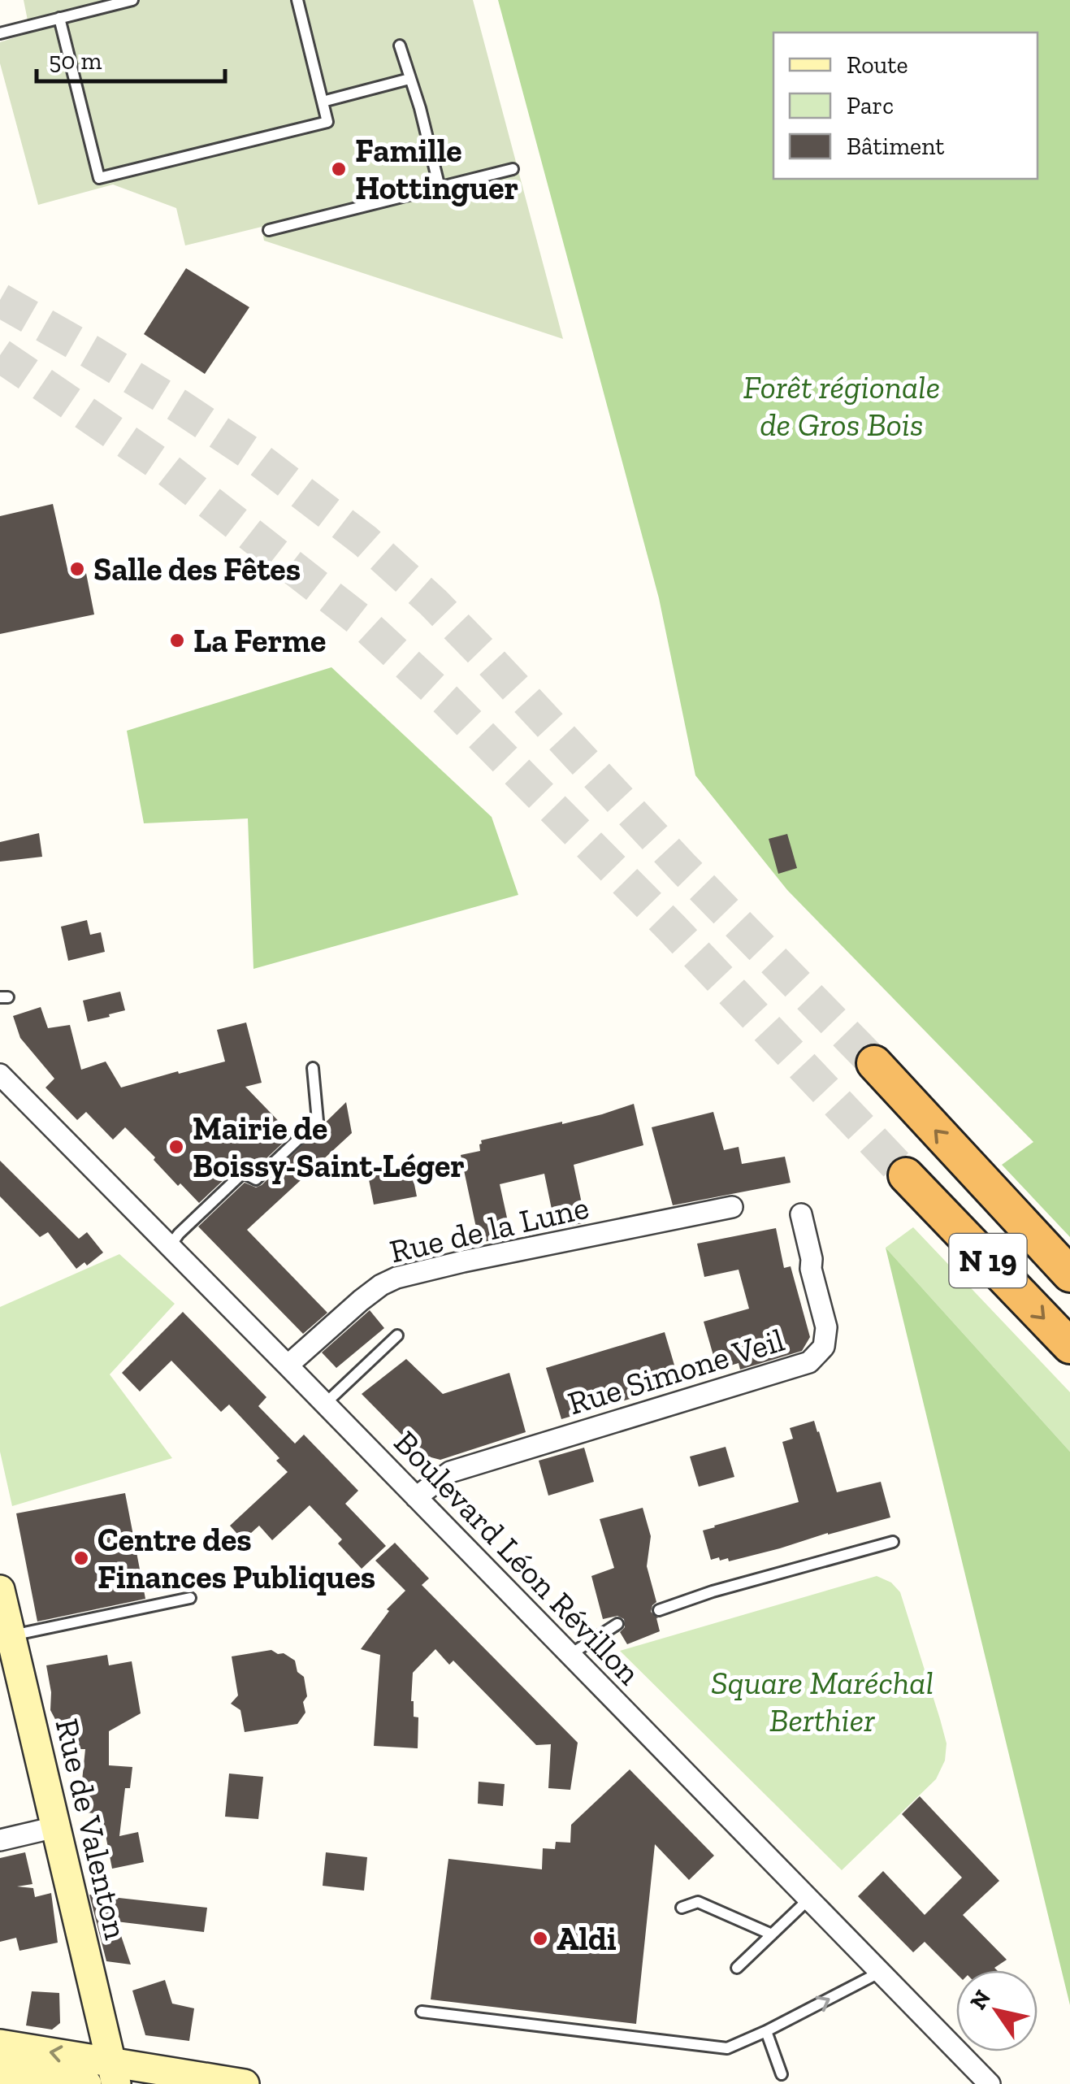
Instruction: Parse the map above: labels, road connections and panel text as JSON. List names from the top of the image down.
{
  "streets": {
    "highway": ["N 19"],
    "main road": ["Rue de Valenton"],
    "street": ["Rue de la Lune", "Rue Simone Veil", "Boulevard Léon Révillon"]
  },
  "crossings": [
    ["Rue de la Lune", "Boulevard Léon Révillon"],
    ["Rue Simone Veil", "Boulevard Léon Révillon"]
  ],
  "parks": ["Forêt régionale de Gros Bois", "Square Maréchal Berthier"],
  "places": [
    "Famille Hottinguer",
    "Salle des Fêtes",
    "La Ferme",
    "Mairie de Boissy-Saint-Léger",
    "Centre des Finances Publiques",
    "Aldi"
  ],
  "legend": ["Route", "Parc", "Bâtiment"],
  "scale_bar": "50 m",
  "north": "top left"
}
